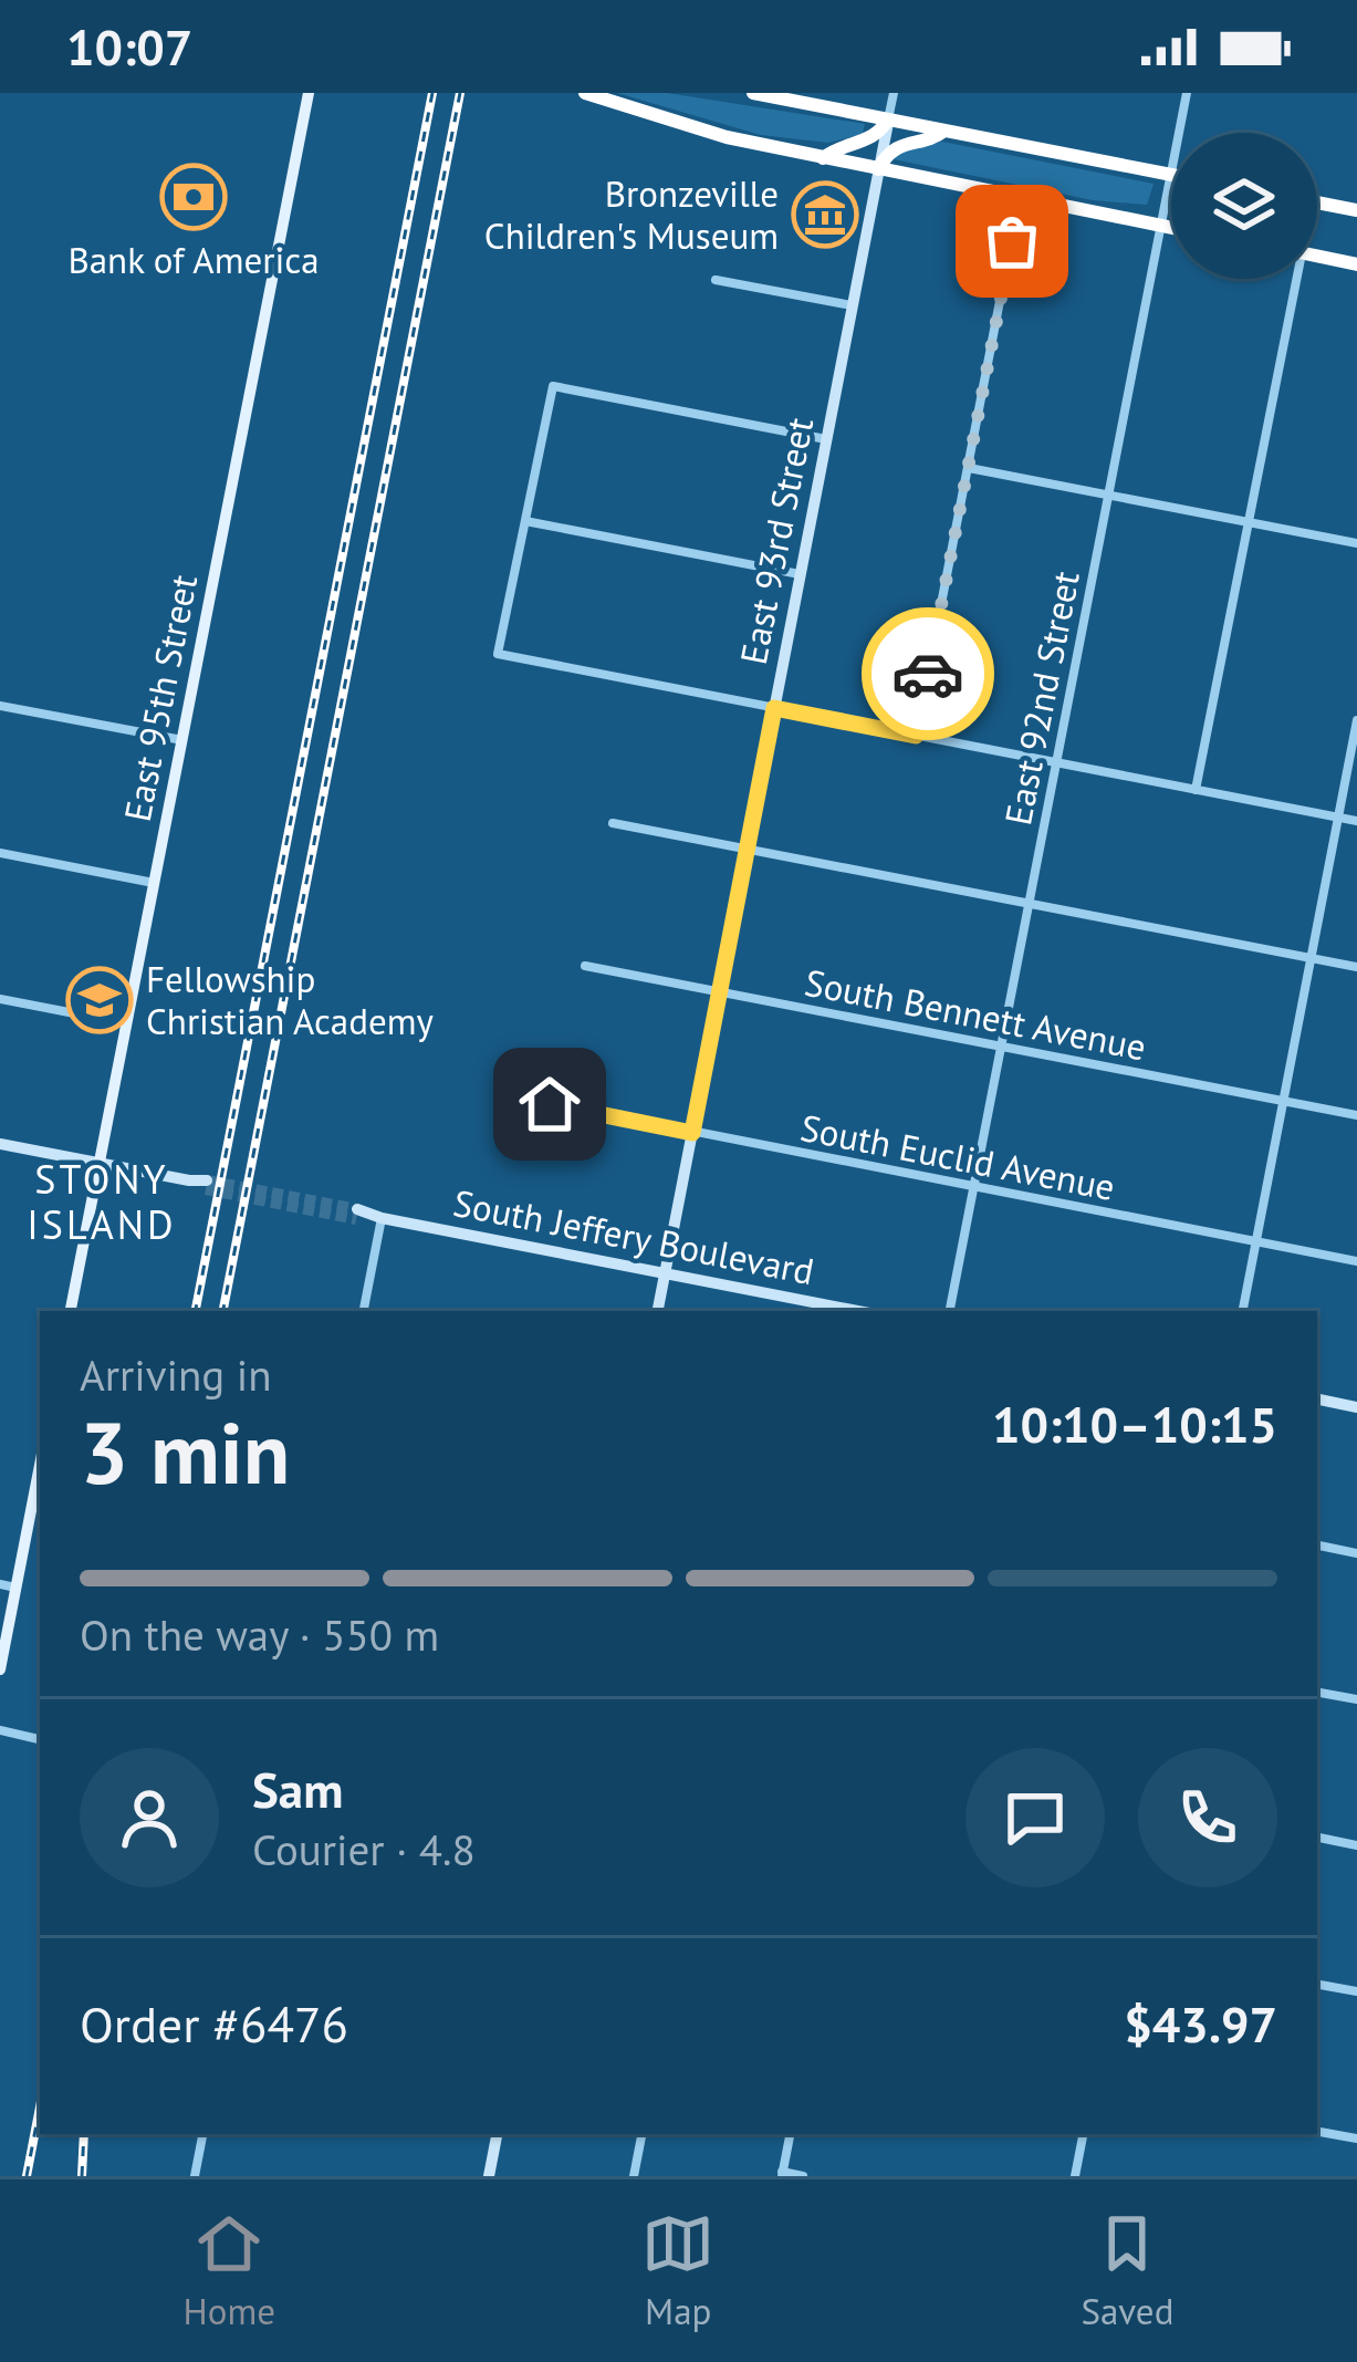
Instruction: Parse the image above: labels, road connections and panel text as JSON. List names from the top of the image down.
{
  "streets": {
    "main road": ["East 95th Street"],
    "street": [
      "East 93rd Street",
      "East 92nd Street",
      "South Bennett Avenue",
      "South Euclid Avenue",
      "South Jeffery Boulevard"
    ]
  },
  "crossings": [
    ["East 93rd Street", "South Bennett Avenue"],
    ["East 93rd Street", "South Euclid Avenue"],
    ["East 93rd Street", "South Jeffery Boulevard"],
    ["East 92nd Street", "South Bennett Avenue"],
    ["East 92nd Street", "South Euclid Avenue"]
  ],
  "districts": ["STONY ISLAND"],
  "places": {
    "bank": ["Bank of America"],
    "museum": ["Bronzeville Children's Museum"],
    "school or university": ["Fellowship Christian Academy"]
  },
  "page": {
    "status": "10:07",
    "heading": ["3 min", "Arriving in", "10:10–10:15"],
    "panel": [
      "Sam",
      "Courier · 4.8",
      "Order #6476",
      "$43.97"
    ],
    "bar": "On the way · 550 m",
    "tabs": ["Home", "Map", "Saved"]
  }
}
